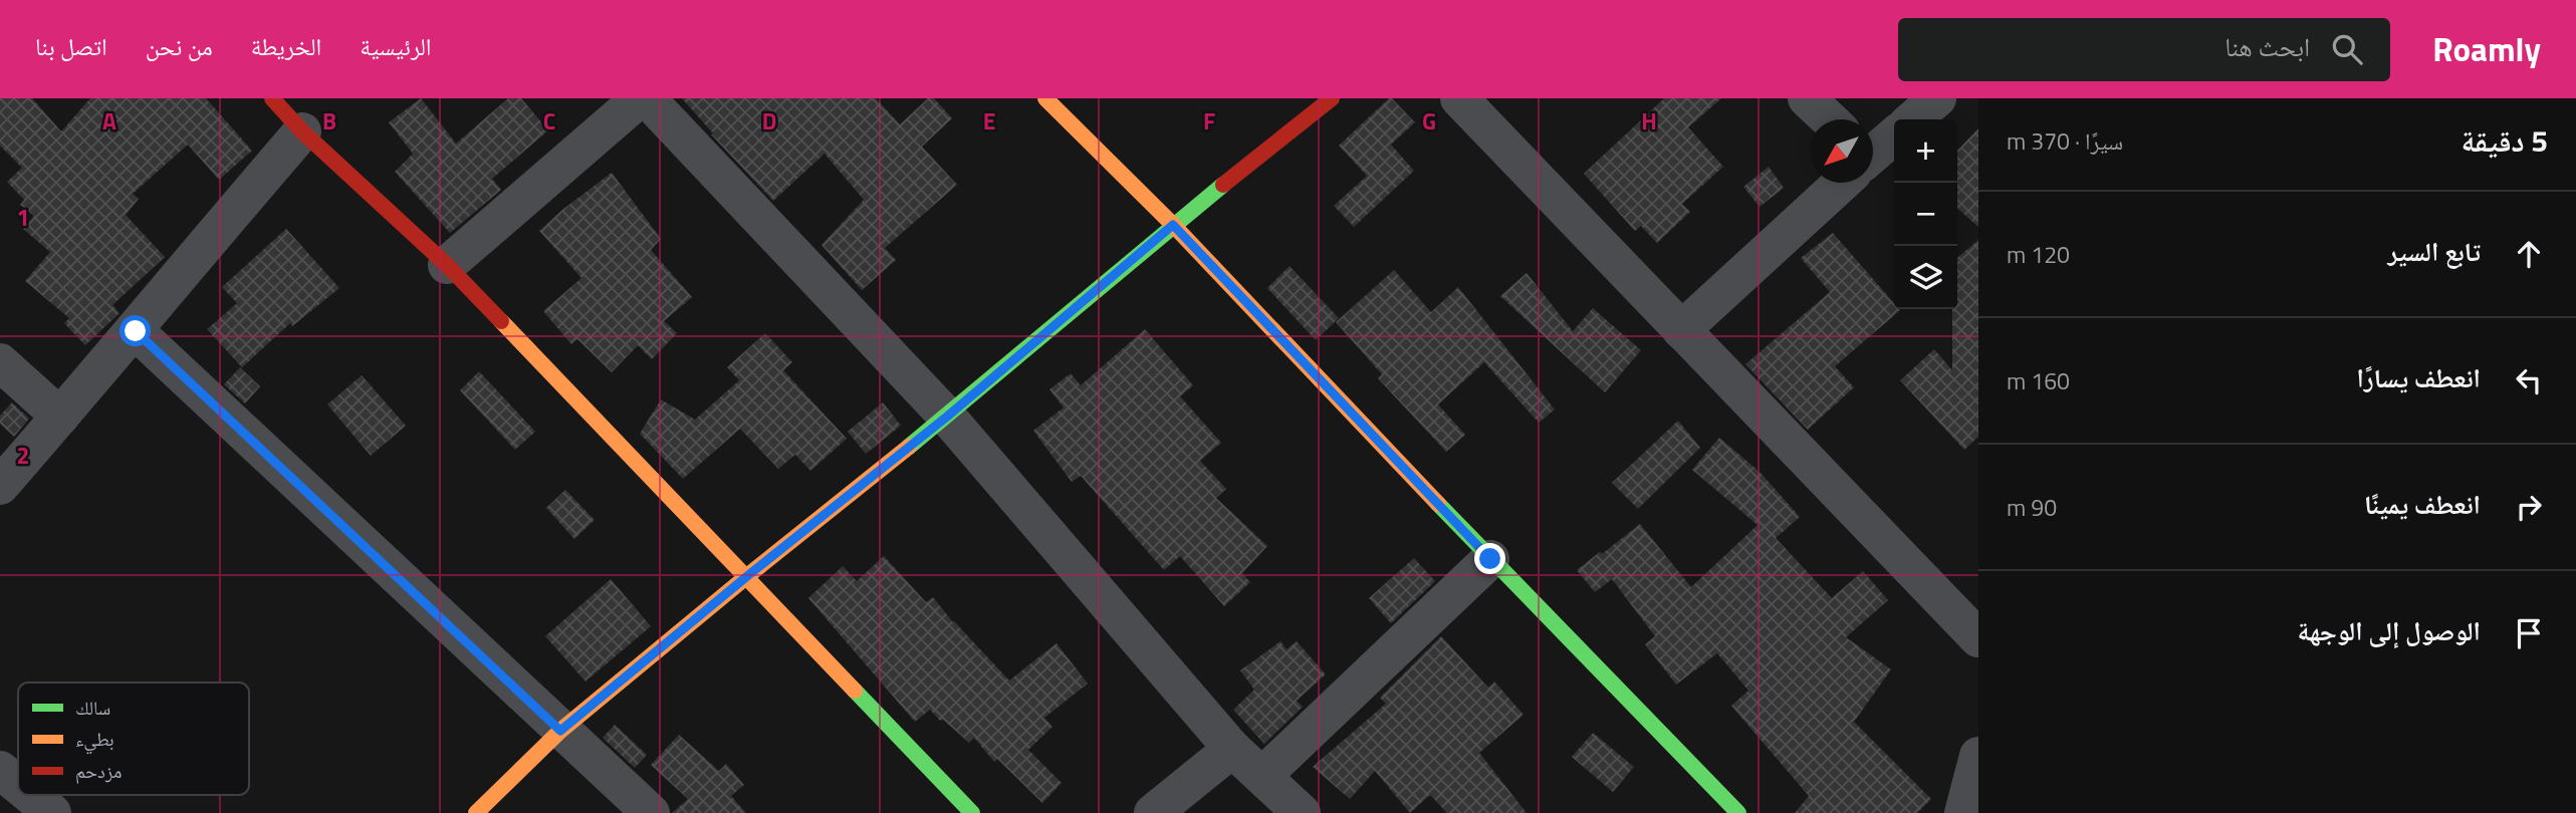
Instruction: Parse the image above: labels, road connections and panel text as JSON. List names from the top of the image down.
{
  "legend": ["سالك", "بطيء", "مزدحم"],
  "north": "bottom left",
  "page": {
    "header": "Roamly",
    "search": "ابحث هنا",
    "nav": [
      "الرئيسية",
      "الخريطة",
      "من نحن",
      "اتصل بنا"
    ],
    "heading": ["5 دقيقة", "سيرًا · 370 m"],
    "map_buttons": ["+", "−"],
    "list": [
      ["تابع السير", "120 m"],
      ["انعطف يسارًا", "160 m"],
      ["انعطف يمينًا", "90 m"],
      "الوصول إلى الوجهة"
    ]
  },
  "grid": {
    "columns": [
      "A",
      "B",
      "C",
      "D",
      "E",
      "F",
      "G",
      "H"
    ],
    "rows": ["1", "2"]
  }
}
